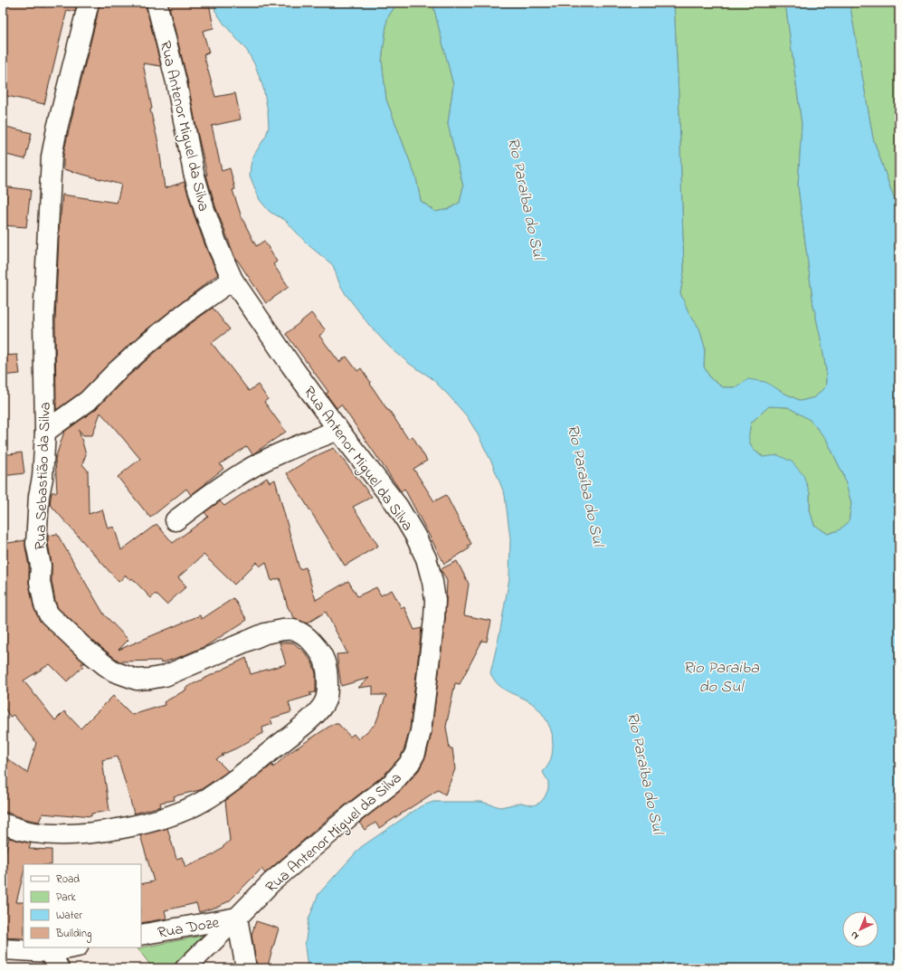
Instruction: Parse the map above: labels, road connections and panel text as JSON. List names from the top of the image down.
{
  "streets": {
    "street": ["Rua Antenor Miguel da Silva", "Rua Sebastião da Silva", "Rua Doze"]
  },
  "crossings": [
    ["Rua Antenor Miguel da Silva", "Rua Doze"]
  ],
  "water": ["Rio Paraíba do Sul", "Rio Paraiba do Sul"],
  "legend": [
    "Road",
    "Park",
    "Water",
    "Building"
  ],
  "north": "bottom left"
}
